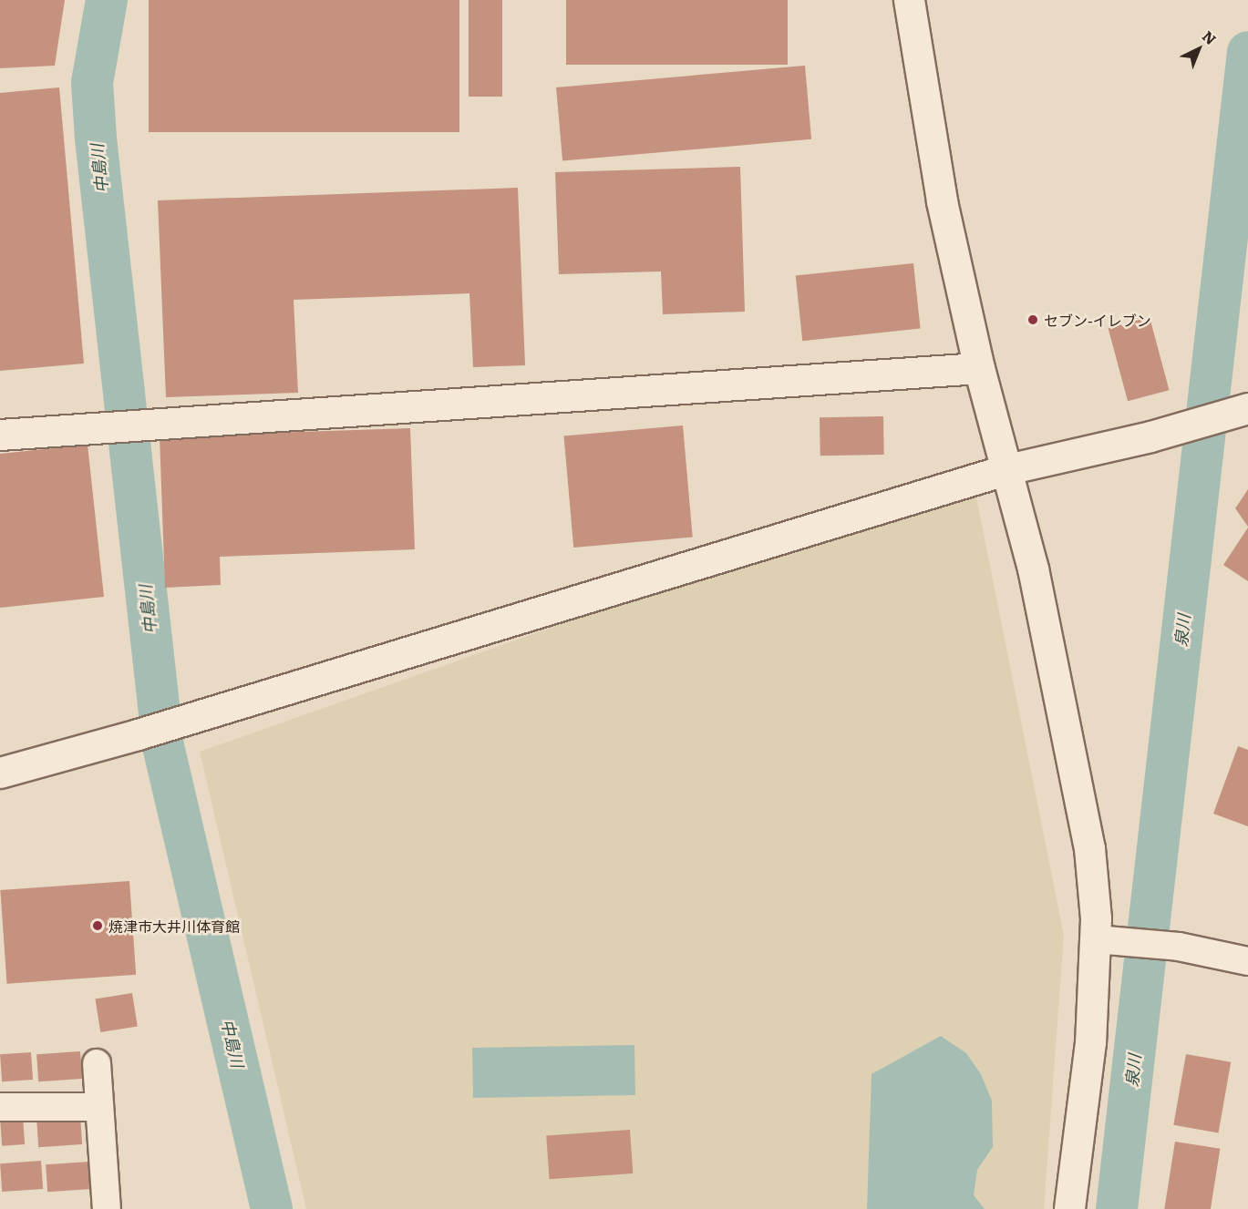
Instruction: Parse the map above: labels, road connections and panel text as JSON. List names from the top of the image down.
{
  "water": ["中島川", "泉川"],
  "places": ["セブン-イレブン", "焼津市大井川体育館"],
  "north": "top right"
}
